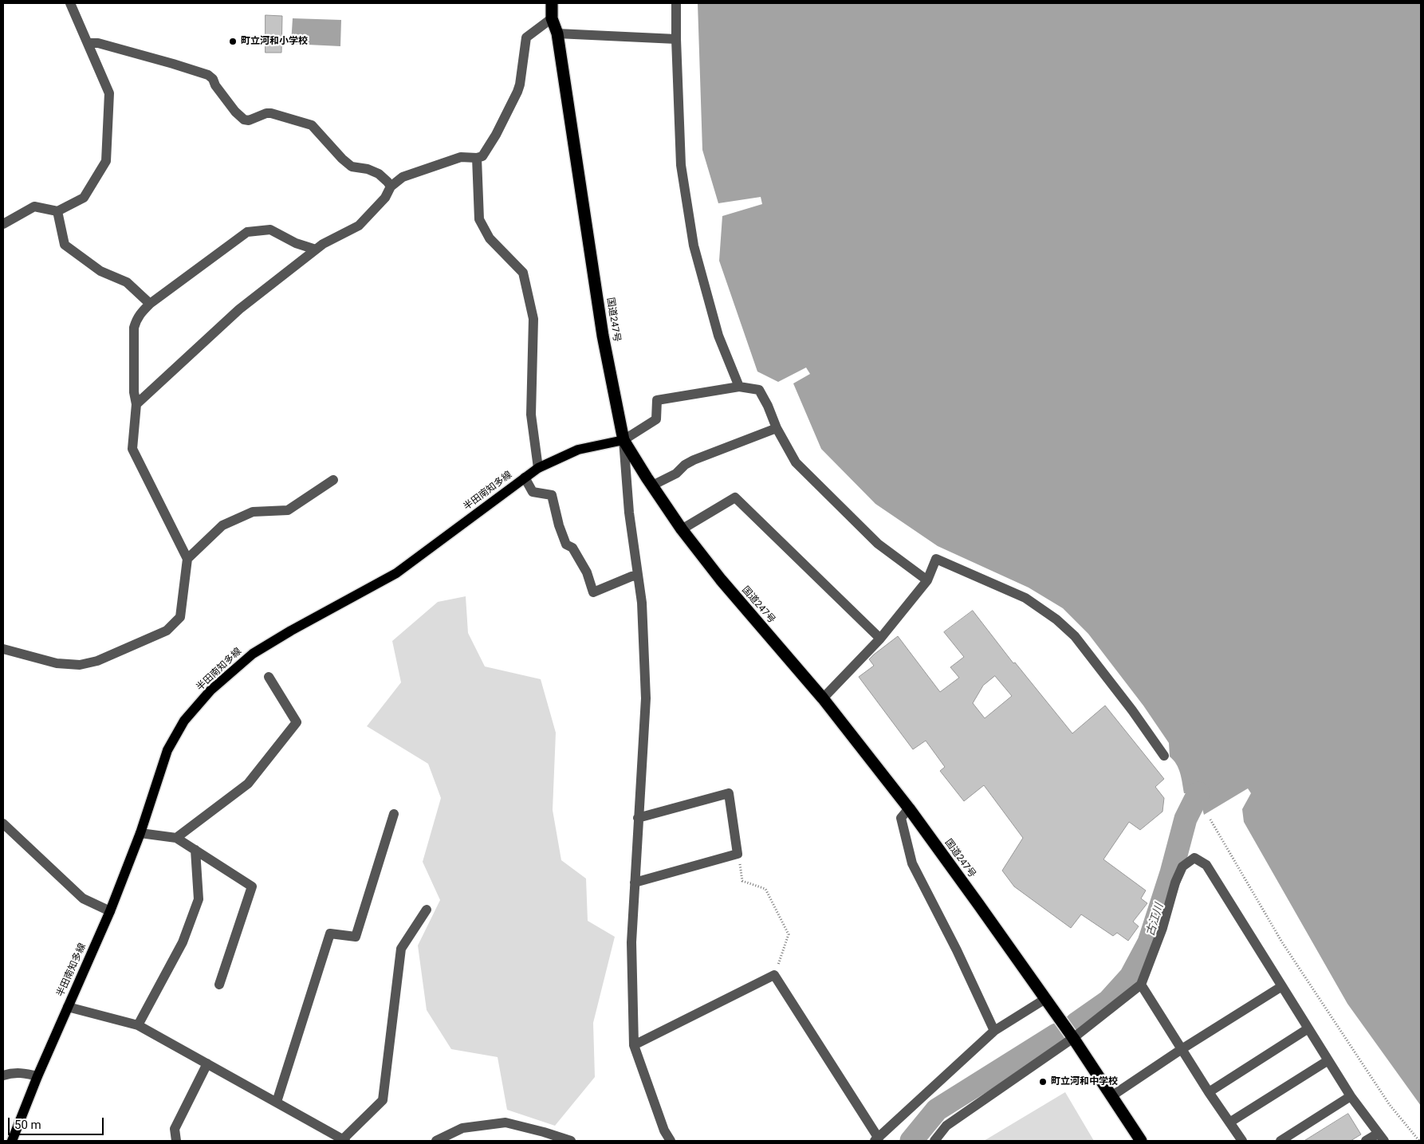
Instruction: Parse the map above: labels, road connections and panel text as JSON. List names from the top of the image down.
{
  "streets": {
    "highway": ["国道247号"],
    "main road": ["半田南知多線"]
  },
  "crossings": [
    ["国道247号", "半田南知多線"]
  ],
  "water": ["古江川"],
  "places": ["町立河和小学校", "町立河和中学校"],
  "scale_bar": "50 m"
}
